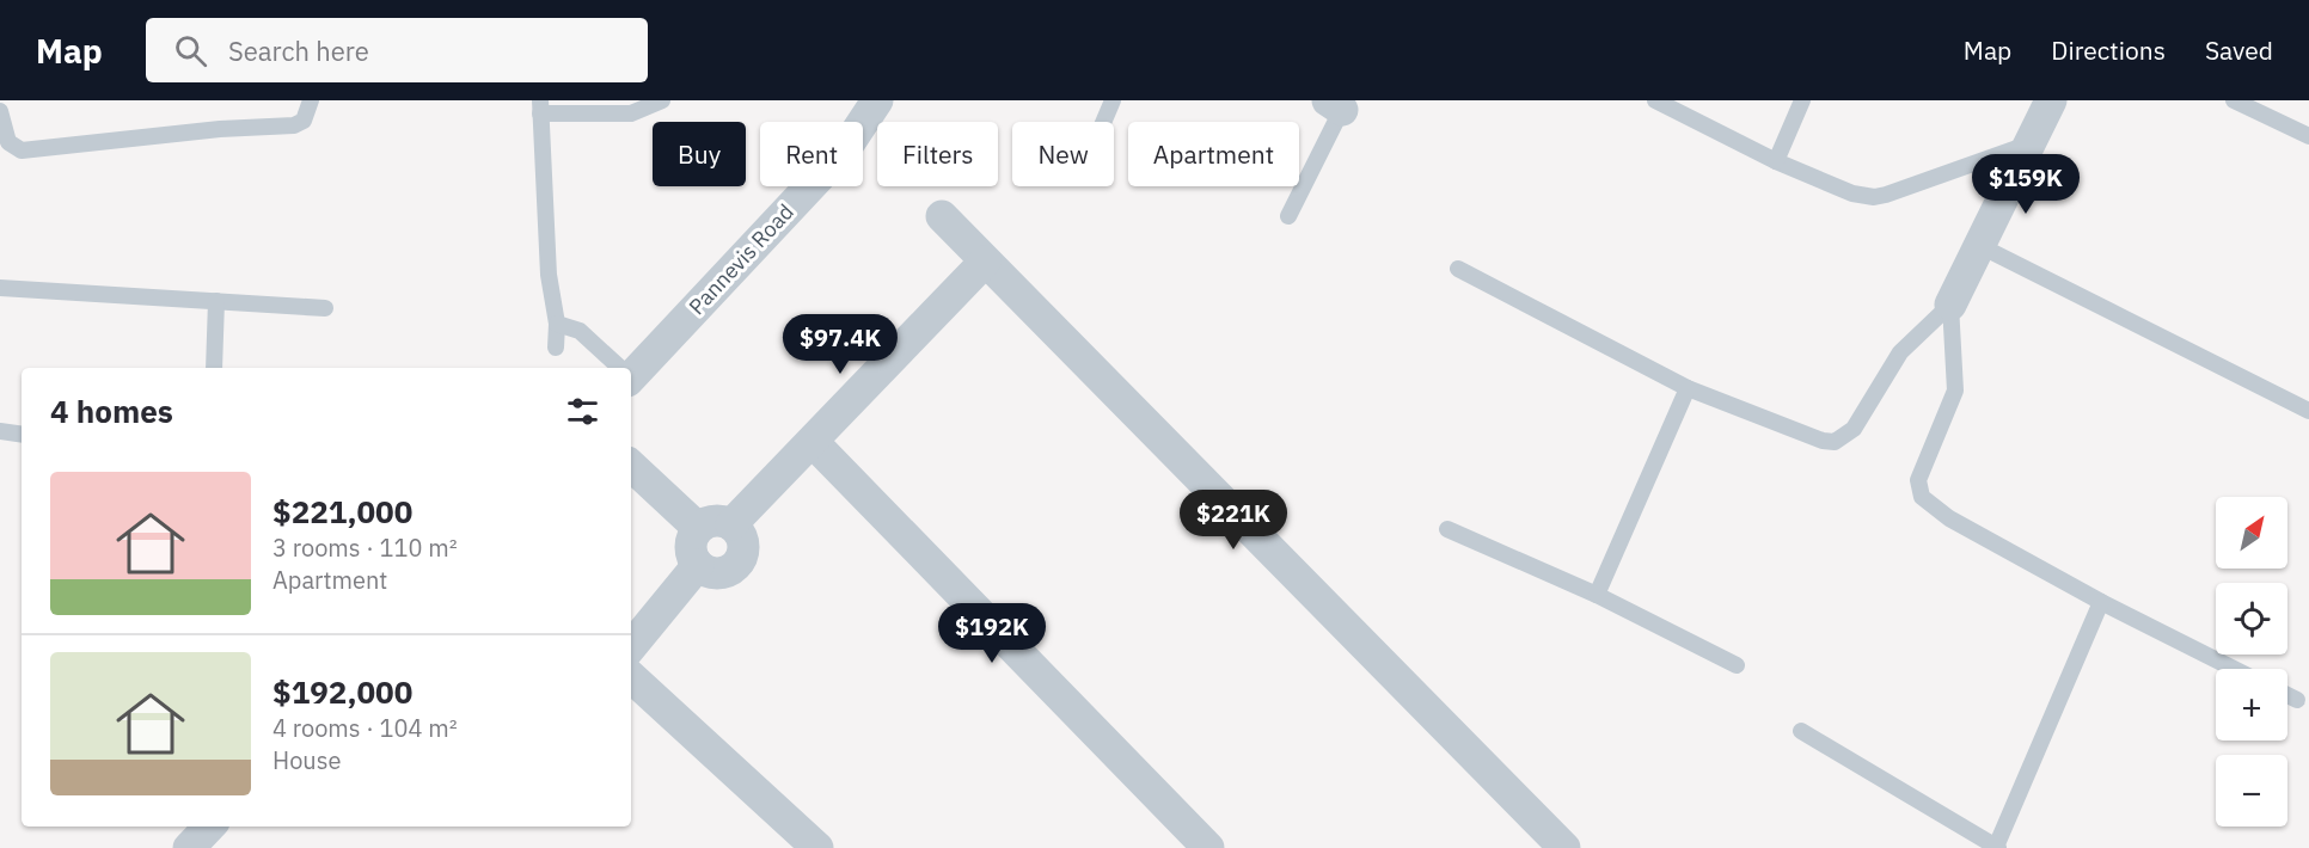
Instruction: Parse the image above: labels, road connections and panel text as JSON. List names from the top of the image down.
{
  "streets": {
    "street": ["Pannevis Road"]
  },
  "north": "top right",
  "page": {
    "header": "Map",
    "search": "Search here",
    "nav": ["Map", "Directions", "Saved"],
    "chip": [
      "Buy",
      "Rent",
      "Filters",
      "New",
      "Apartment"
    ],
    "price": [
      "$159K",
      "$97.4K",
      "$221K",
      "$192K"
    ],
    "heading": "4 homes",
    "list": [
      {
        "name": "$221,000",
        "note": "3 rooms · 110 m² · Apartment"
      },
      {
        "name": "$192,000",
        "note": "4 rooms · 104 m² · House"
      }
    ],
    "map_buttons": ["+", "−"]
  }
}
